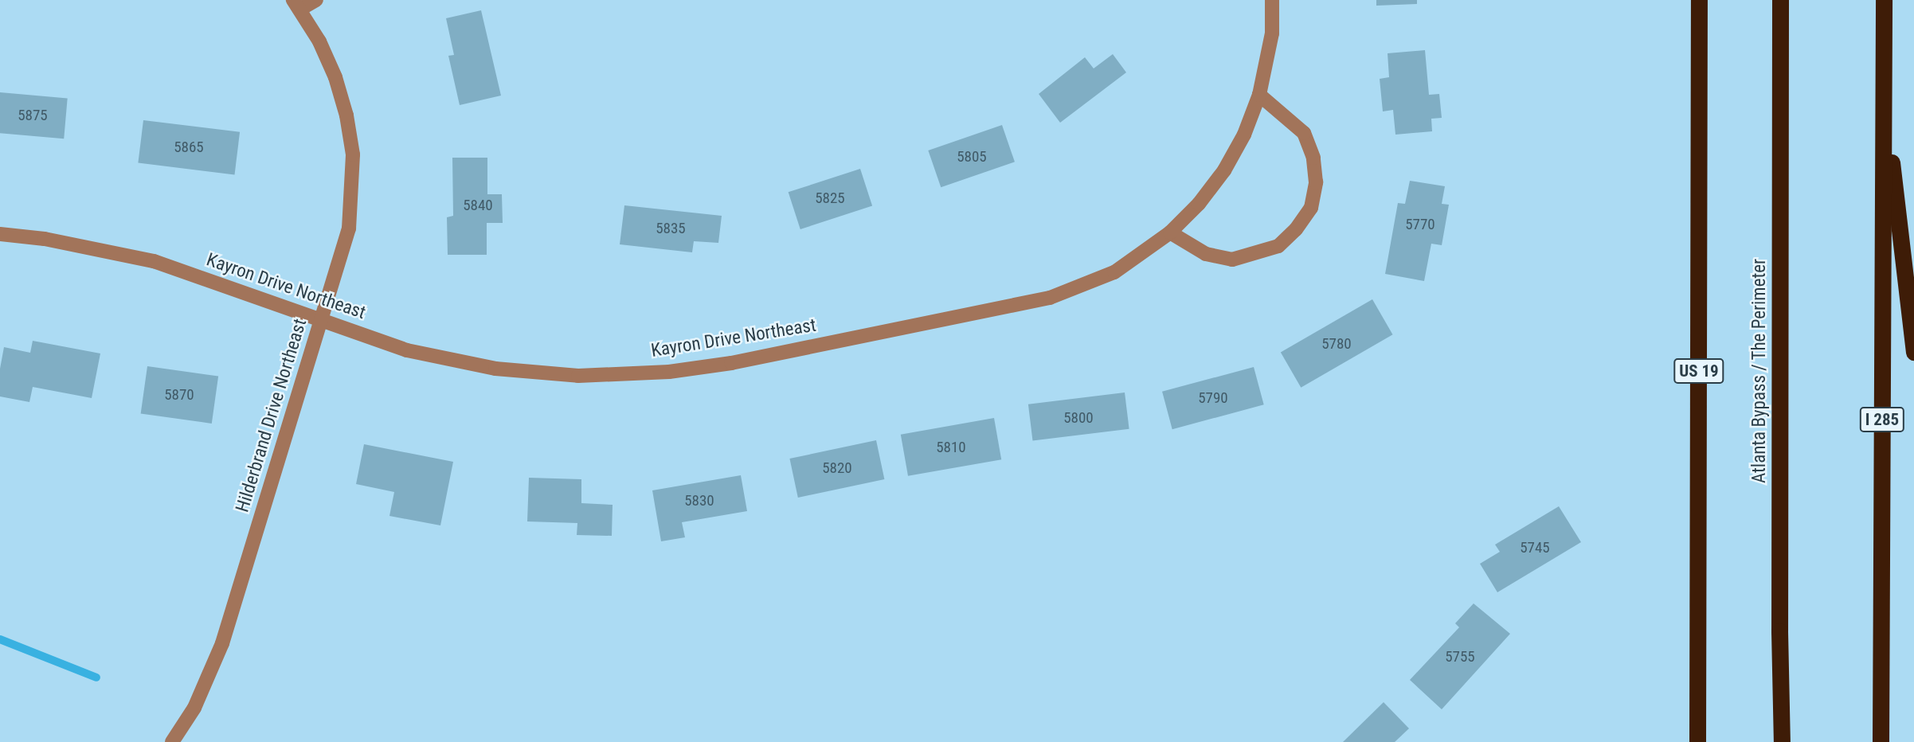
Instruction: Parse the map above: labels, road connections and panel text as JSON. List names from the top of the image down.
{
  "streets": {
    "highway": ["US 19", "Atlanta Bypass / The Perimeter", "I 285"],
    "street": ["Kayron Drive Northeast", "Hilderbrand Drive Northeast"]
  },
  "crossings": [
    ["Kayron Drive Northeast", "Hilderbrand Drive Northeast"]
  ],
  "house_numbers": [
    "5875",
    "5865",
    "5805",
    "5825",
    "5840",
    "5770",
    "5835",
    "5780",
    "5870",
    "5790",
    "5800",
    "5810",
    "5820",
    "5830",
    "5745",
    "5755"
  ]
}
